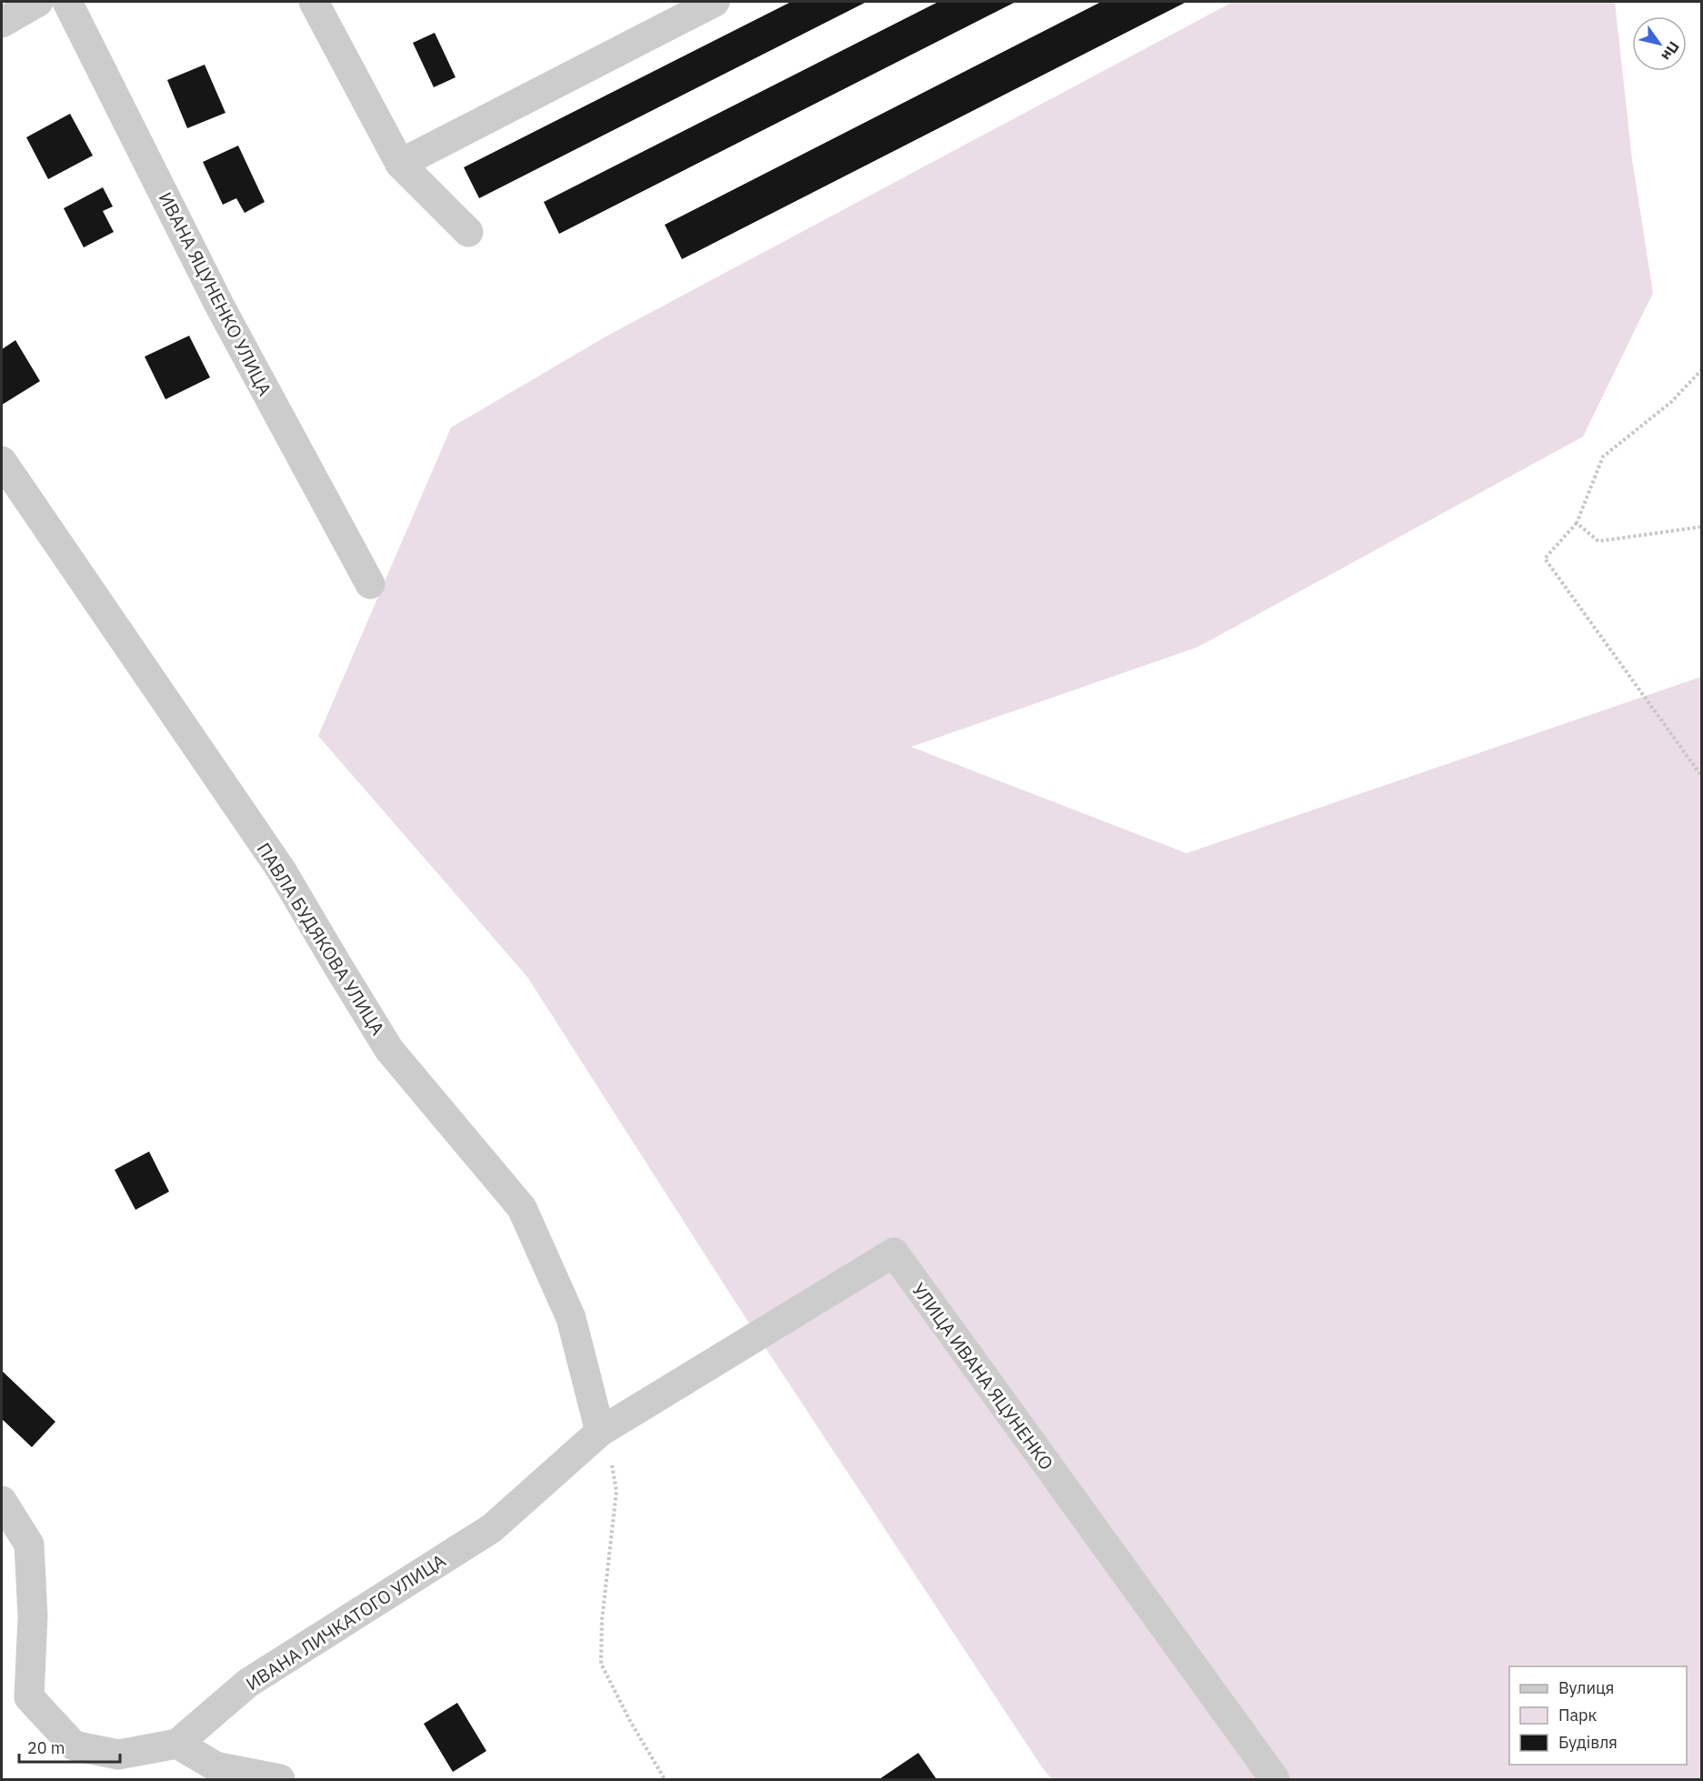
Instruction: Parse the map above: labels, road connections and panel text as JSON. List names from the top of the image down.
{
  "streets": {
    "street": [
      "ИВАНА ЯЦУНЕНКО УЛИЦА",
      "ПАВЛА БУДЯКОВА УЛИЦА",
      "УЛИЦА ИВАНА ЯЦУНЕНКО",
      "ИВАНА ЛИЧКАТОГО УЛИЦА"
    ]
  },
  "crossings": [
    ["ПАВЛА БУДЯКОВА УЛИЦА", "УЛИЦА ИВАНА ЯЦУНЕНКО"],
    ["ПАВЛА БУДЯКОВА УЛИЦА", "ИВАНА ЛИЧКАТОГО УЛИЦА"],
    ["УЛИЦА ИВАНА ЯЦУНЕНКО", "ИВАНА ЛИЧКАТОГО УЛИЦА"]
  ],
  "legend": ["Вулиця", "Парк", "Будівля"],
  "scale_bar": "20 m",
  "north": "bottom right"
}
